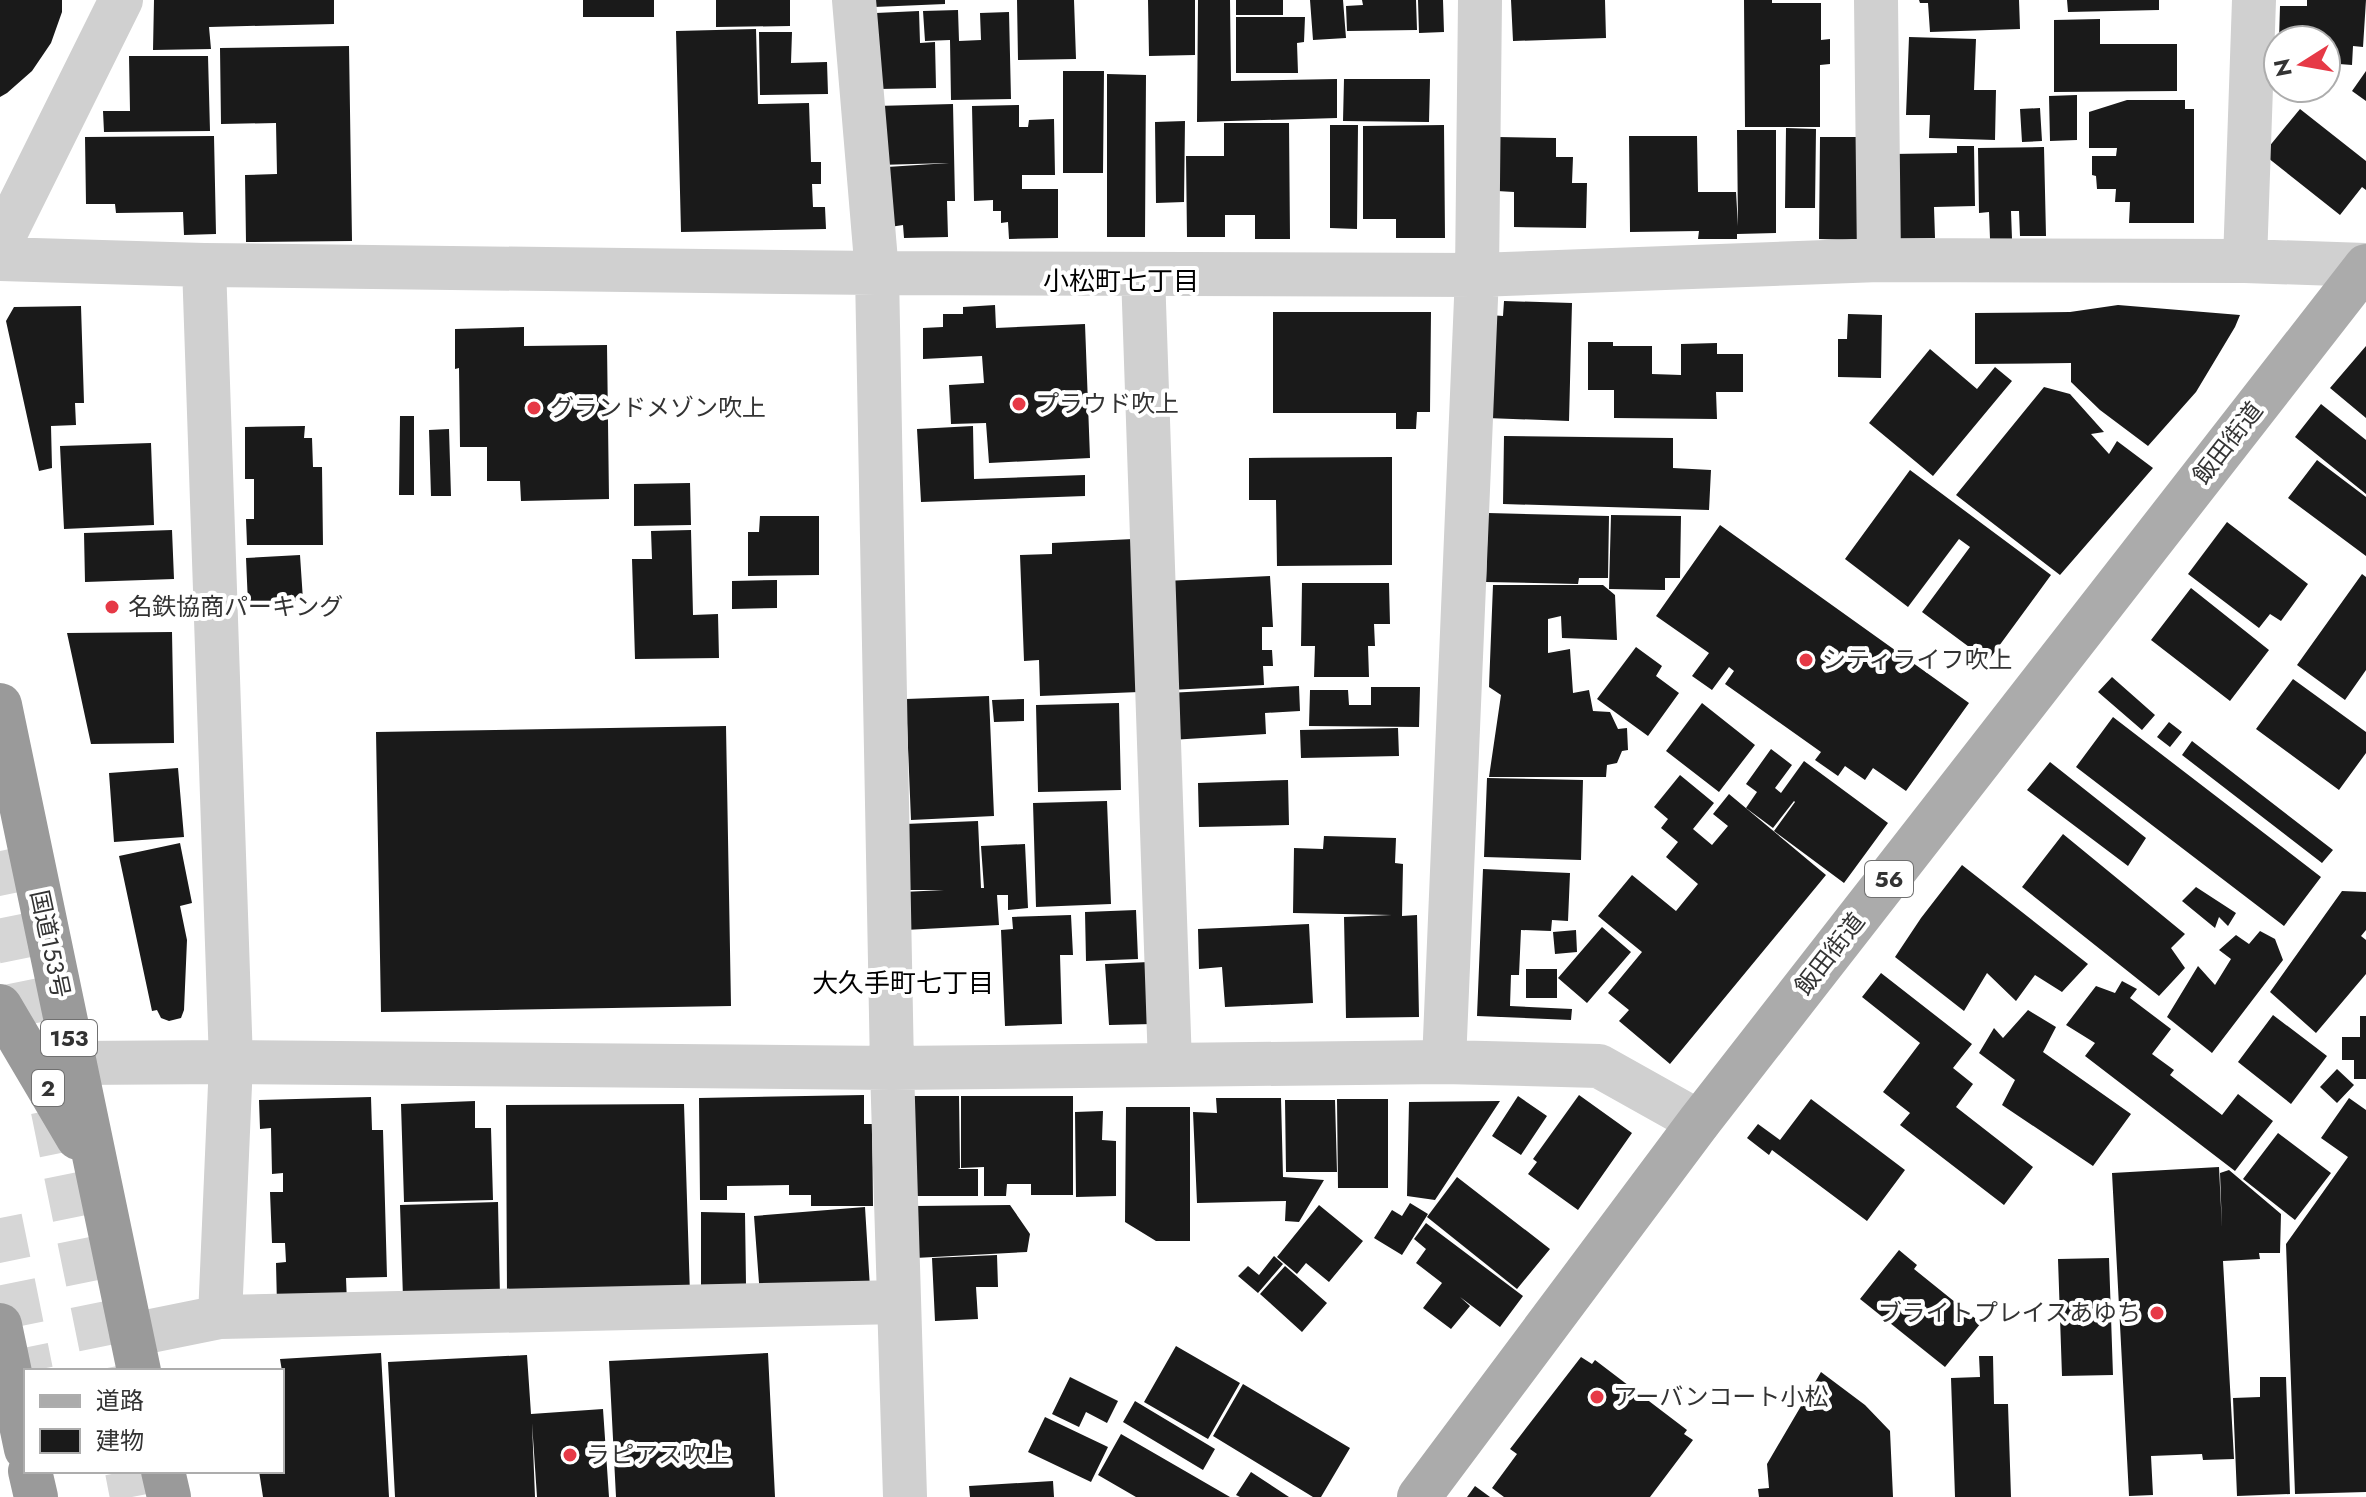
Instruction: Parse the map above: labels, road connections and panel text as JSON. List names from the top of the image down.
{
  "streets": {
    "highway": ["国道153号", "153", "2"],
    "main road": ["飯田街道", "56"]
  },
  "crossings": [
    ["国道153号", "2"]
  ],
  "districts": ["小松町七丁目", "大久手町七丁目"],
  "places": [
    "プラウド吹上",
    "グランドメゾン吹上",
    "名鉄協商パーキング",
    "シティライフ吹上",
    "ブライトプレイスあゆち",
    "アーバンコート小松",
    "ラピアス吹上"
  ],
  "legend": ["道路", "建物"],
  "north": "left"
}
